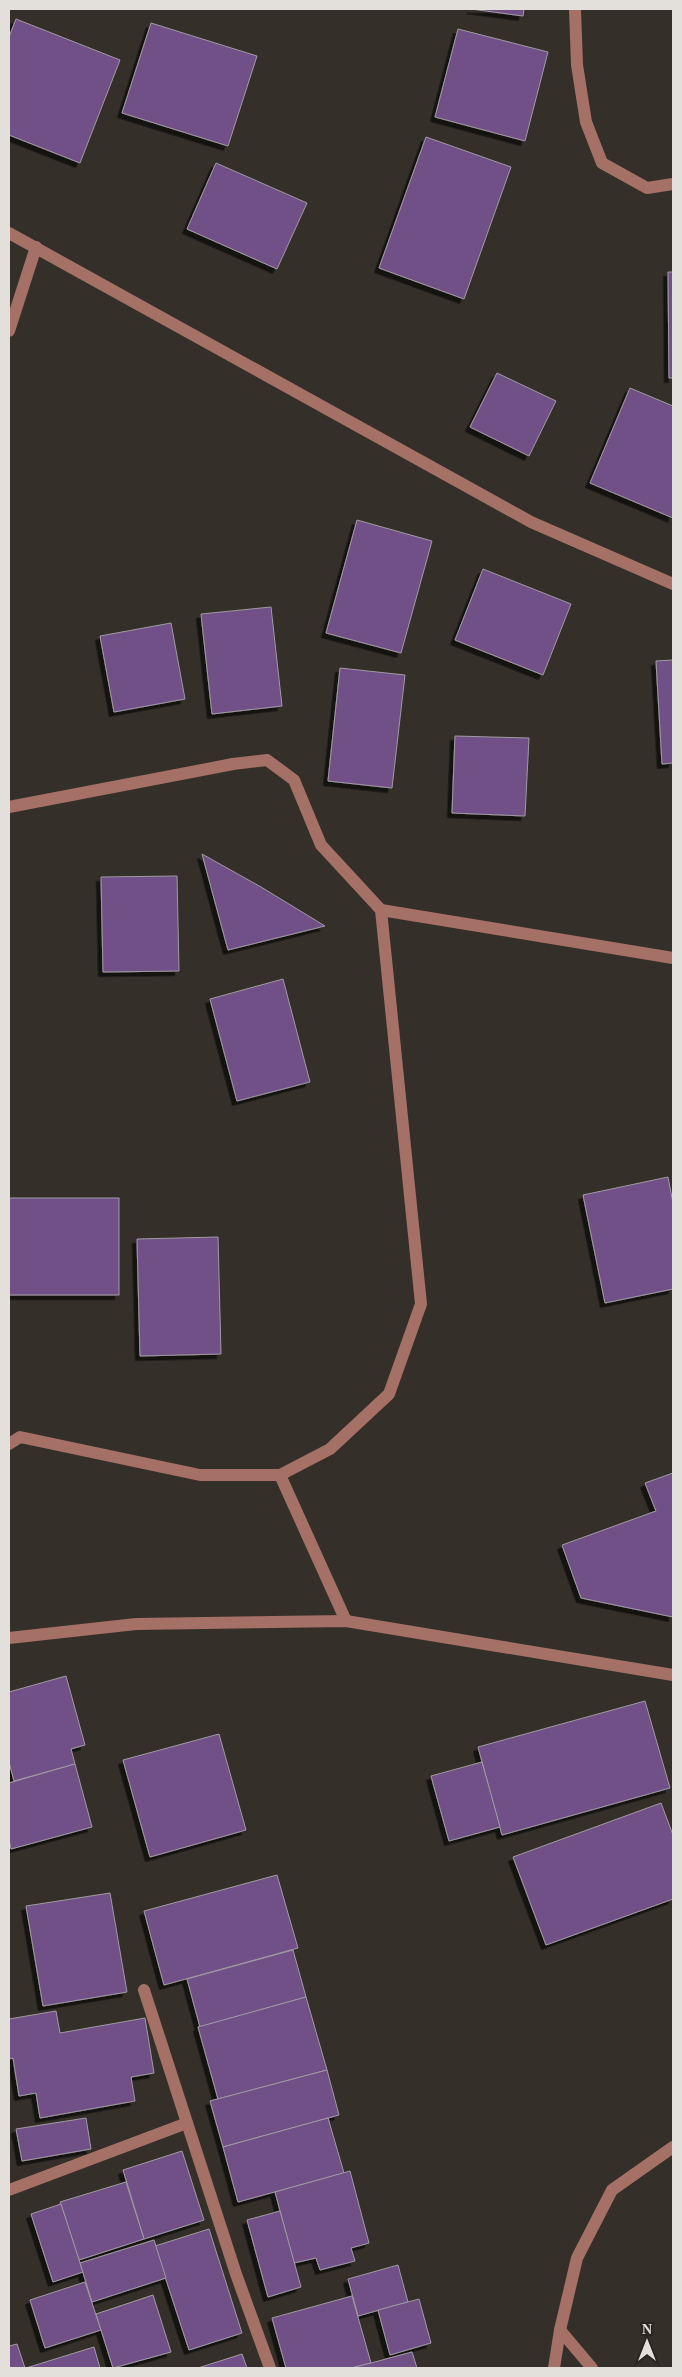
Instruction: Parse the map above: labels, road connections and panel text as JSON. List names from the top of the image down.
{
  "north": "top"
}
